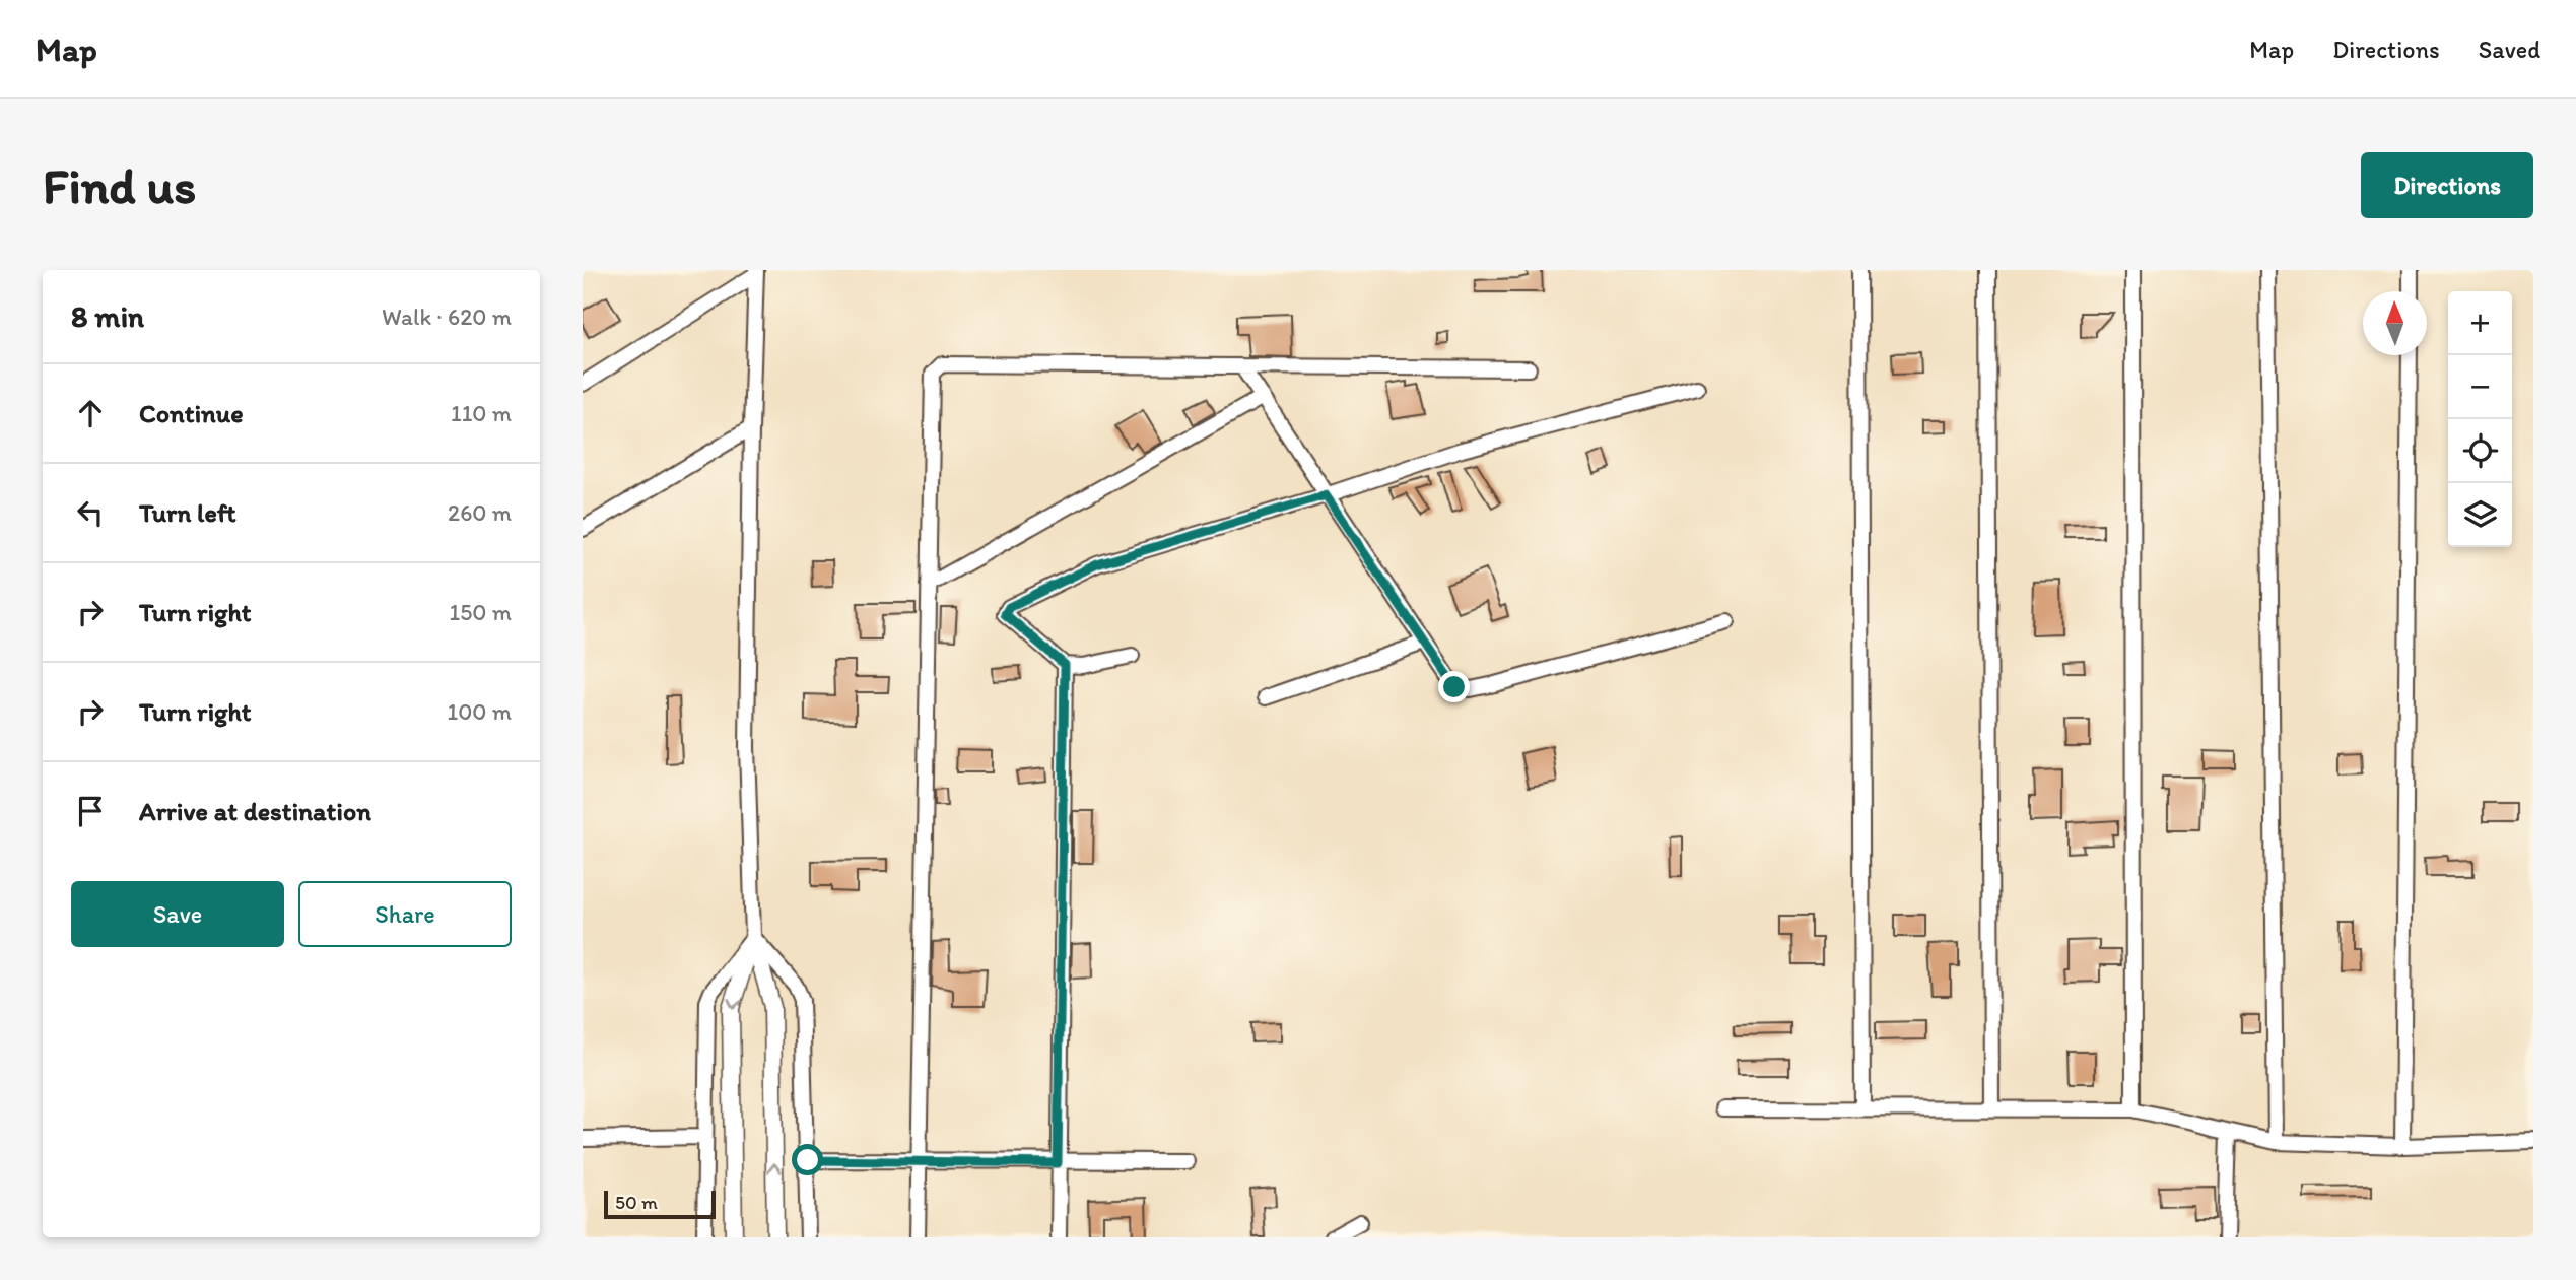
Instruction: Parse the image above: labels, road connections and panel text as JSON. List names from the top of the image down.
{
  "scale_bar": "50 m",
  "north": "top",
  "page": {
    "header": "Map",
    "nav": ["Map", "Directions", "Saved"],
    "buttons": [
      "Directions",
      ["Save", "Share"]
    ],
    "title": "Find us",
    "heading": ["8 min", "Walk · 620 m"],
    "map_buttons": ["+", "−"],
    "list": [
      ["Continue", "110 m"],
      ["Turn left", "260 m"],
      ["Turn right", "150 m"],
      ["Turn right", "100 m"],
      "Arrive at destination"
    ],
    "scale": "50 m"
  }
}
